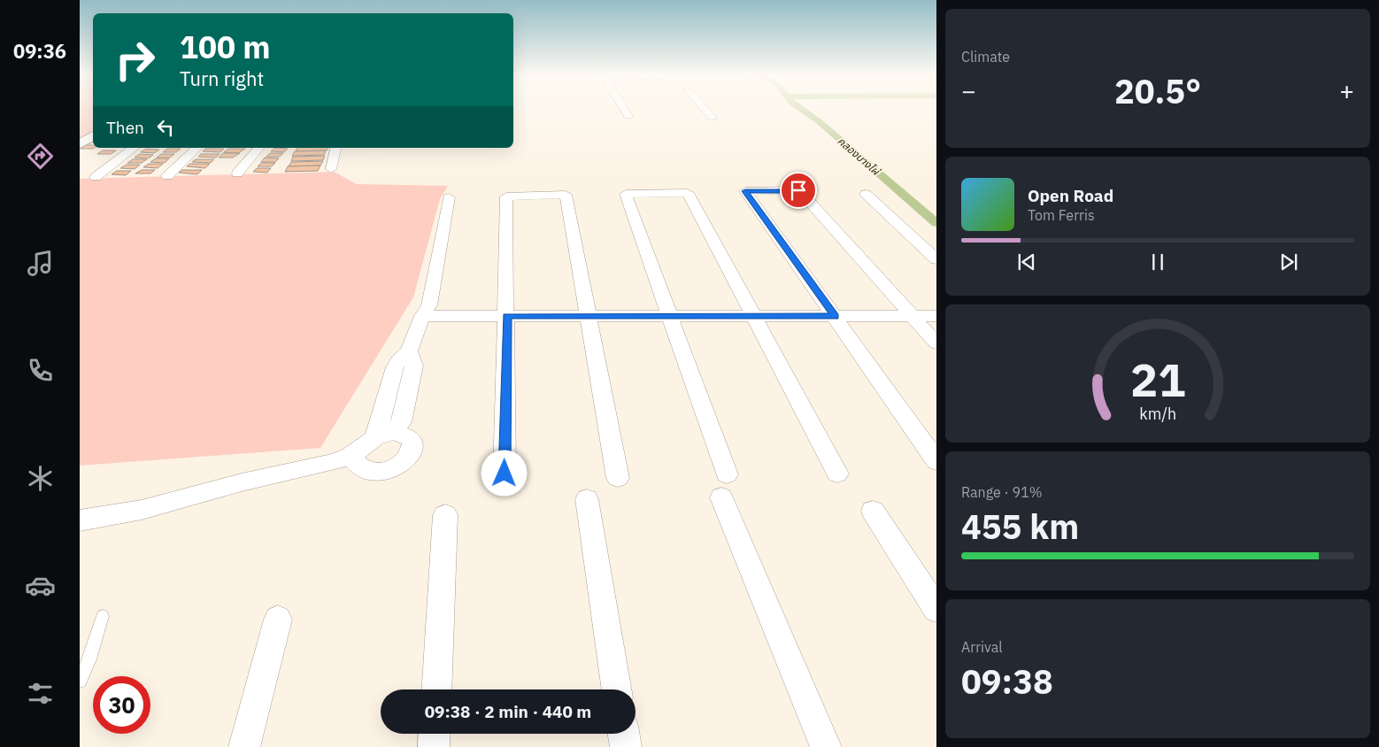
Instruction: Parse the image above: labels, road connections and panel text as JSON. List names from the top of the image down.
{
  "water": ["คลองบางไผ่"],
  "page": {
    "tabs": "09:36",
    "tile": [
      "Climate",
      ["Range · 91%", "455 km"],
      ["Arrival", "09:38"]
    ],
    "turn": ["100 m", "Turn right"],
    "heat": ["−", "20.5°", "+"],
    "then": "Then",
    "song": ["Open Road", "Tom Ferris"],
    "limit": "30",
    "trip": "09:38 · 2 min · 440 m",
    "gauge": ["21", "km/h"]
  }
}
